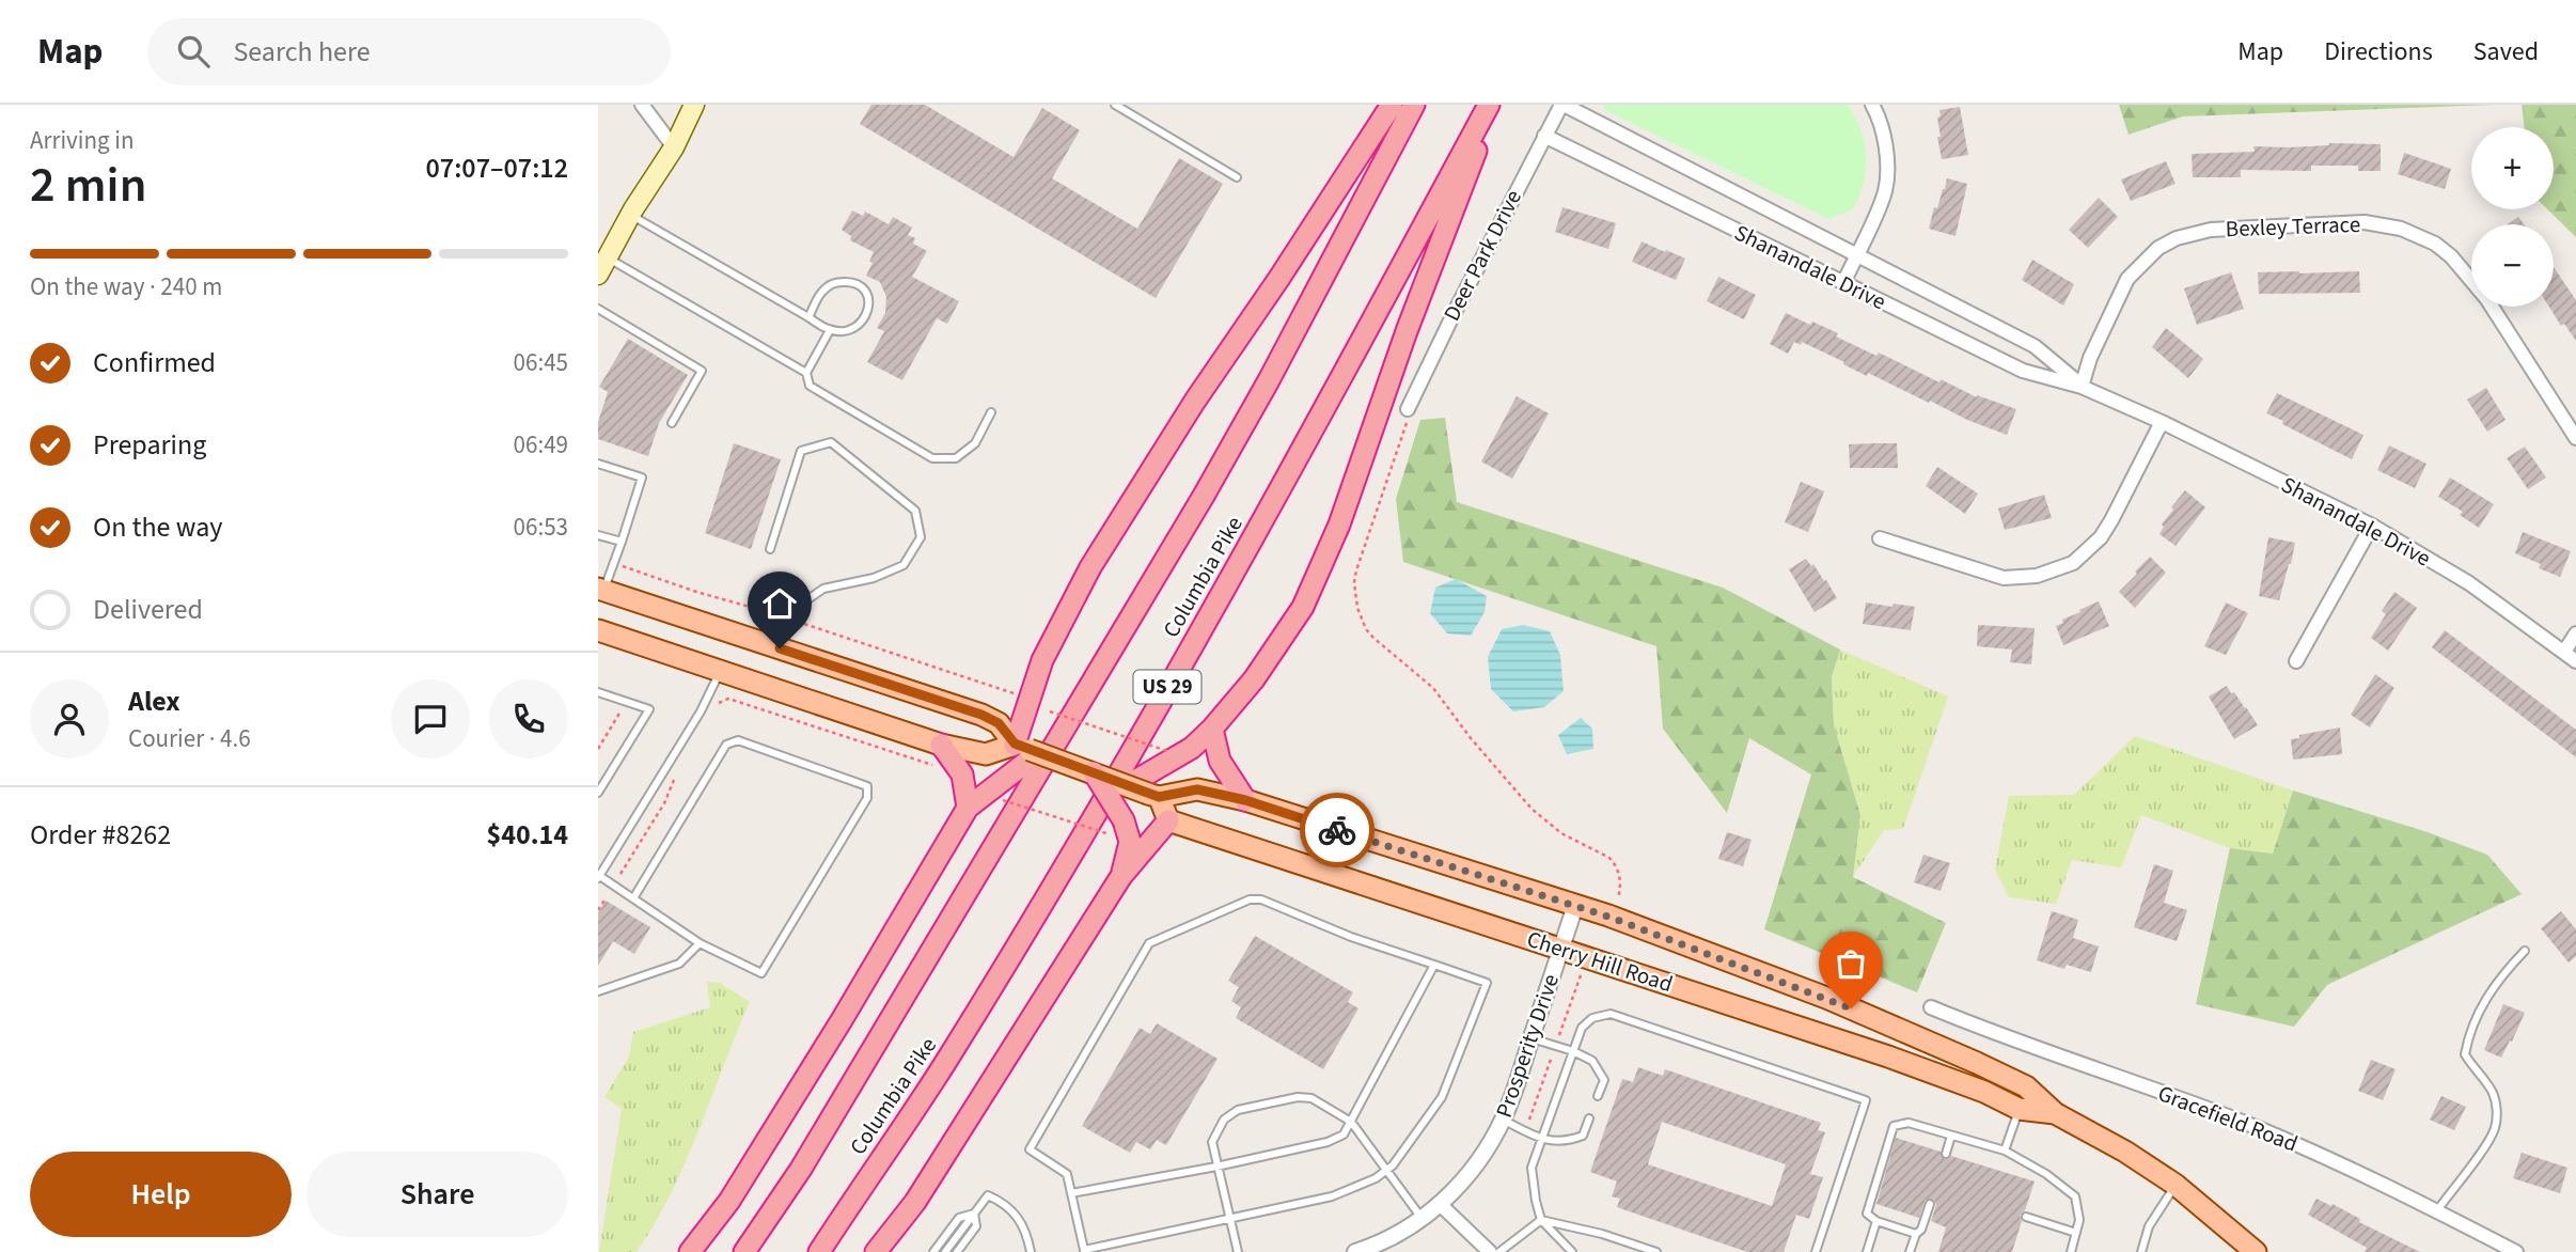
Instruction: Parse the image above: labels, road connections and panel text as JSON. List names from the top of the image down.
{
  "streets": {
    "highway": ["Columbia Pike", "US 29"],
    "main road": ["Cherry Hill Road"],
    "street": [
      "Bexley Terrace",
      "Deer Park Drive",
      "Shanandale Drive",
      "Prosperity Drive",
      "Gracefield Road"
    ]
  },
  "crossings": [
    ["Bexley Terrace", "Shanandale Drive"],
    ["Deer Park Drive", "Shanandale Drive"],
    ["Cherry Hill Road", "Prosperity Drive"]
  ],
  "page": {
    "header": "Map",
    "search": "Search here",
    "nav": ["Map", "Directions", "Saved"],
    "heading": ["2 min", "Arriving in", "07:07–07:12"],
    "panel": [
      "Alex",
      "Courier · 4.6",
      "Order #8262",
      "$40.14"
    ],
    "map_buttons": ["+", "−"],
    "bar": "On the way · 240 m",
    "list": [
      ["Confirmed", "06:45"],
      ["Preparing", "06:49"],
      ["On the way", "06:53"],
      "Delivered"
    ],
    "buttons": ["Help", "Share"]
  }
}
